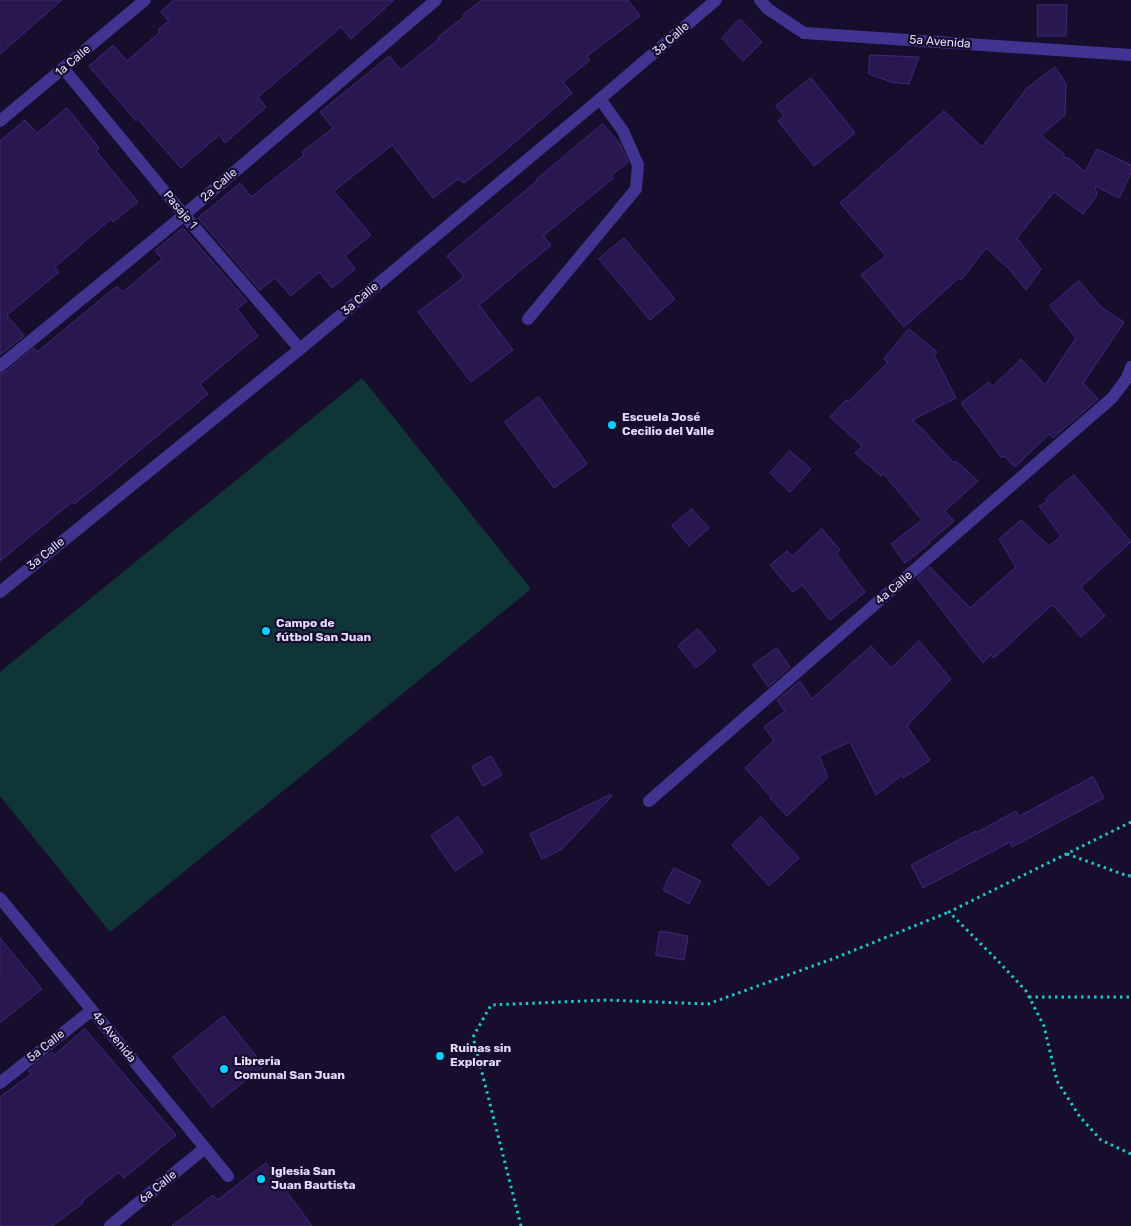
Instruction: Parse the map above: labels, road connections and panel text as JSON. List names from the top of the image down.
{
  "streets": {
    "street": [
      "3a Calle",
      "5a Avenida",
      "1a Calle",
      "2a Calle",
      "Pasaje 1",
      "4a Calle",
      "4a Avenida",
      "5a Calle",
      "6a Calle"
    ]
  },
  "crossings": [
    ["3a Calle", "Pasaje 1"],
    ["1a Calle", "Pasaje 1"],
    ["2a Calle", "Pasaje 1"],
    ["4a Avenida", "5a Calle"],
    ["4a Avenida", "6a Calle"]
  ],
  "places": [
    "Escuela José Cecilio del Valle",
    "Campo de fútbol San Juan",
    "Ruinas sin Explorar",
    "Libreria Comunal San Juan",
    "Iglesia San Juan Bautista"
  ]
}
